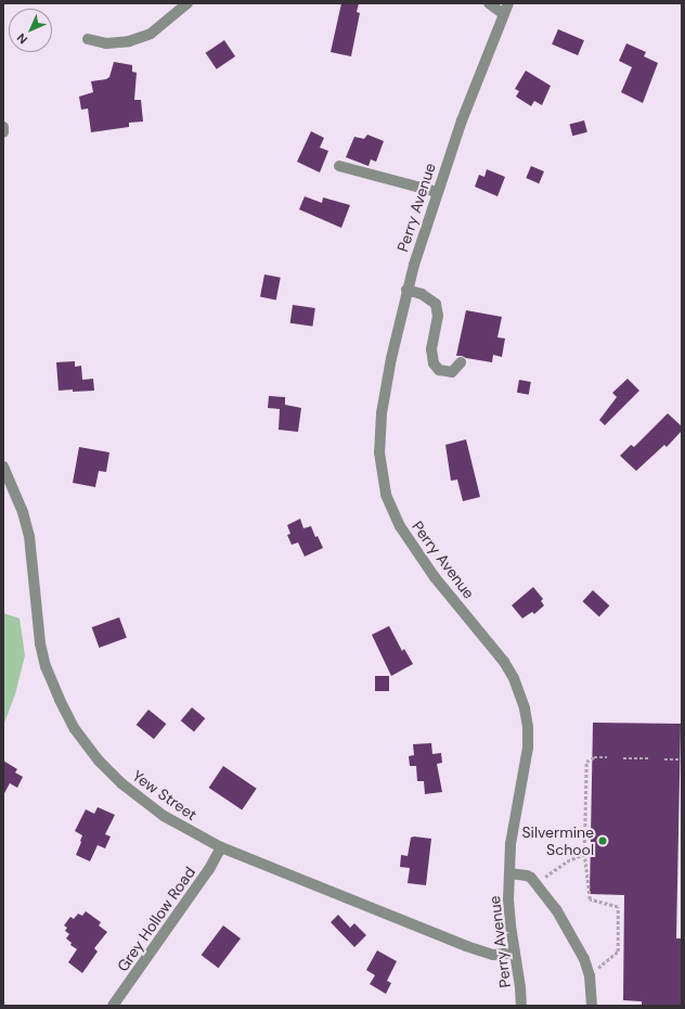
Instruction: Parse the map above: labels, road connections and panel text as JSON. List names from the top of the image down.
{
  "streets": {
    "street": ["Perry Avenue", "Yew Street", "Grey Hollow Road"]
  },
  "crossings": [
    ["Perry Avenue", "Yew Street"],
    ["Yew Street", "Grey Hollow Road"]
  ],
  "places": ["Silvermine School"],
  "north": "bottom left"
}
